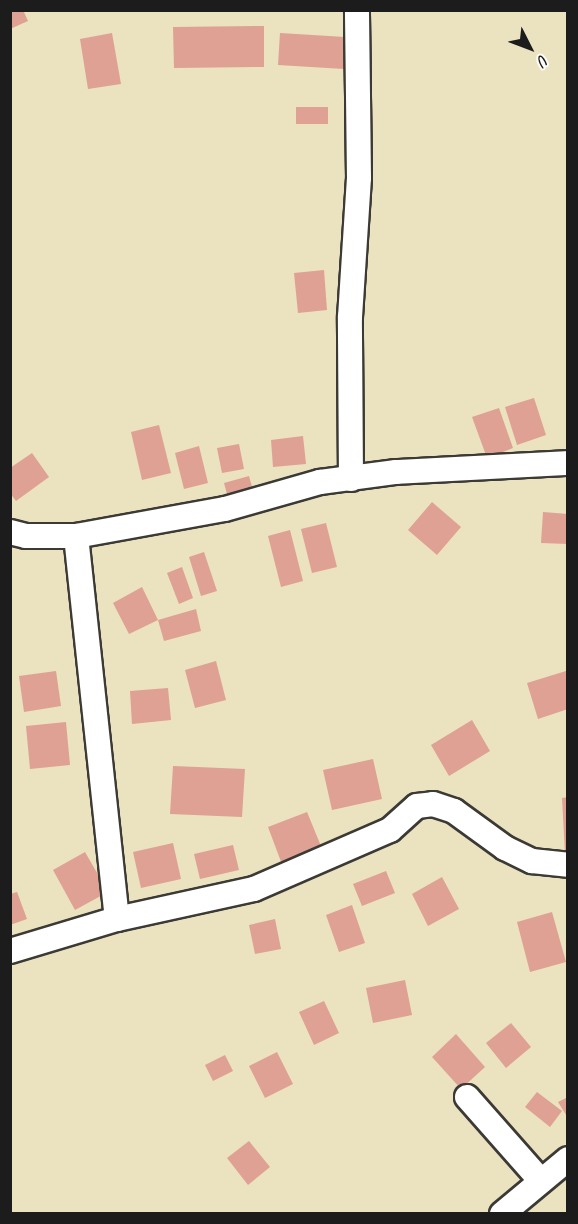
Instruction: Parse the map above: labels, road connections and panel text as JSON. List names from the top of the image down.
{
  "north": "bottom right"
}
